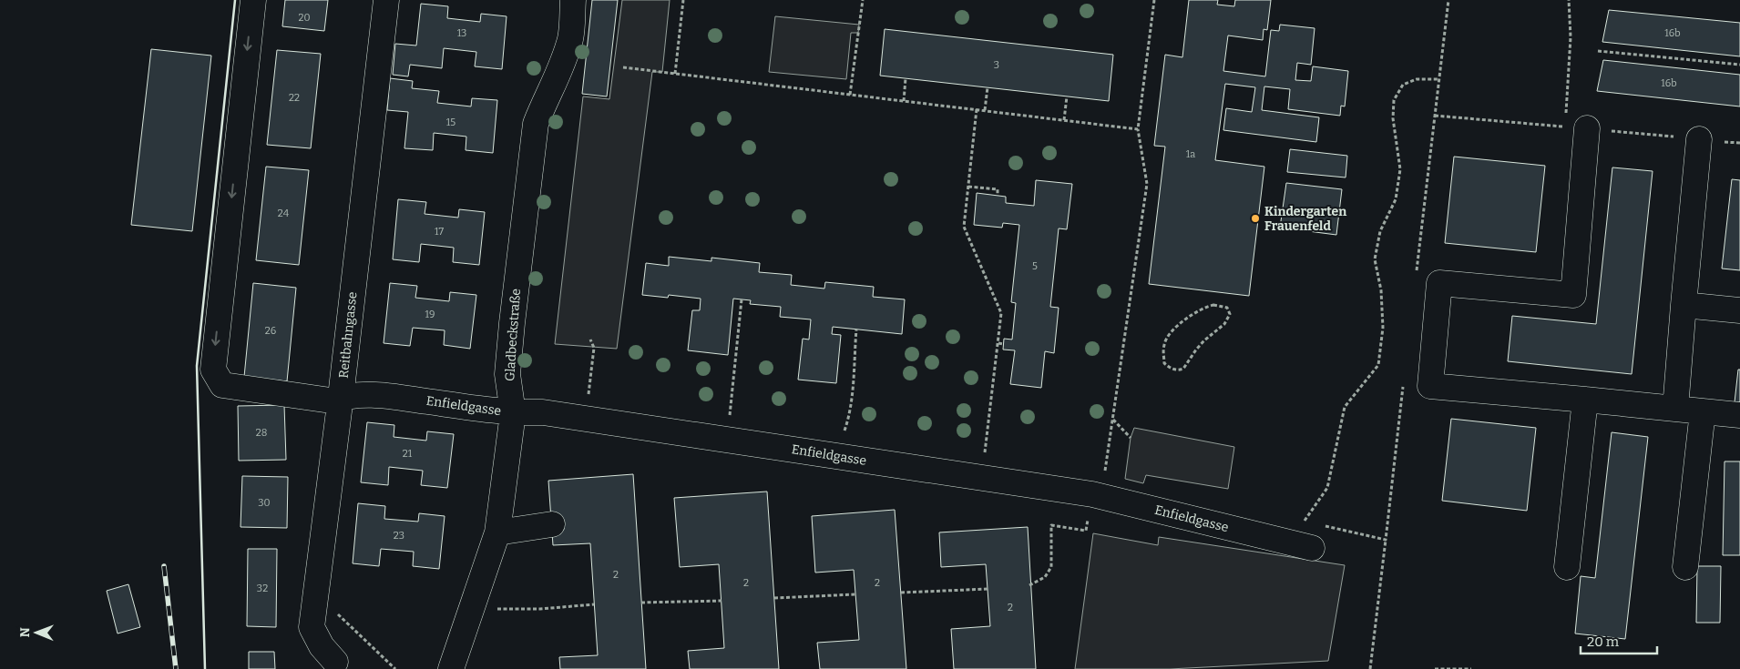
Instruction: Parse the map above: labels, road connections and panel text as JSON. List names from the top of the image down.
{
  "streets": {
    "street": ["Reitbahngasse", "Gladbeckstraße", "Enfieldgasse"]
  },
  "crossings": [
    ["Reitbahngasse", "Enfieldgasse"],
    ["Gladbeckstraße", "Enfieldgasse"]
  ],
  "places": ["Kindergarten Frauenfeld"],
  "house_numbers": [
    "20",
    "13",
    "16b",
    "3",
    "16b",
    "22",
    "15",
    "1a",
    "24",
    "17",
    "5",
    "19",
    "26",
    "28",
    "21",
    "30",
    "23",
    "2",
    "2",
    "2",
    "32",
    "2"
  ],
  "scale_bar": "20 m",
  "north": "left"
}
